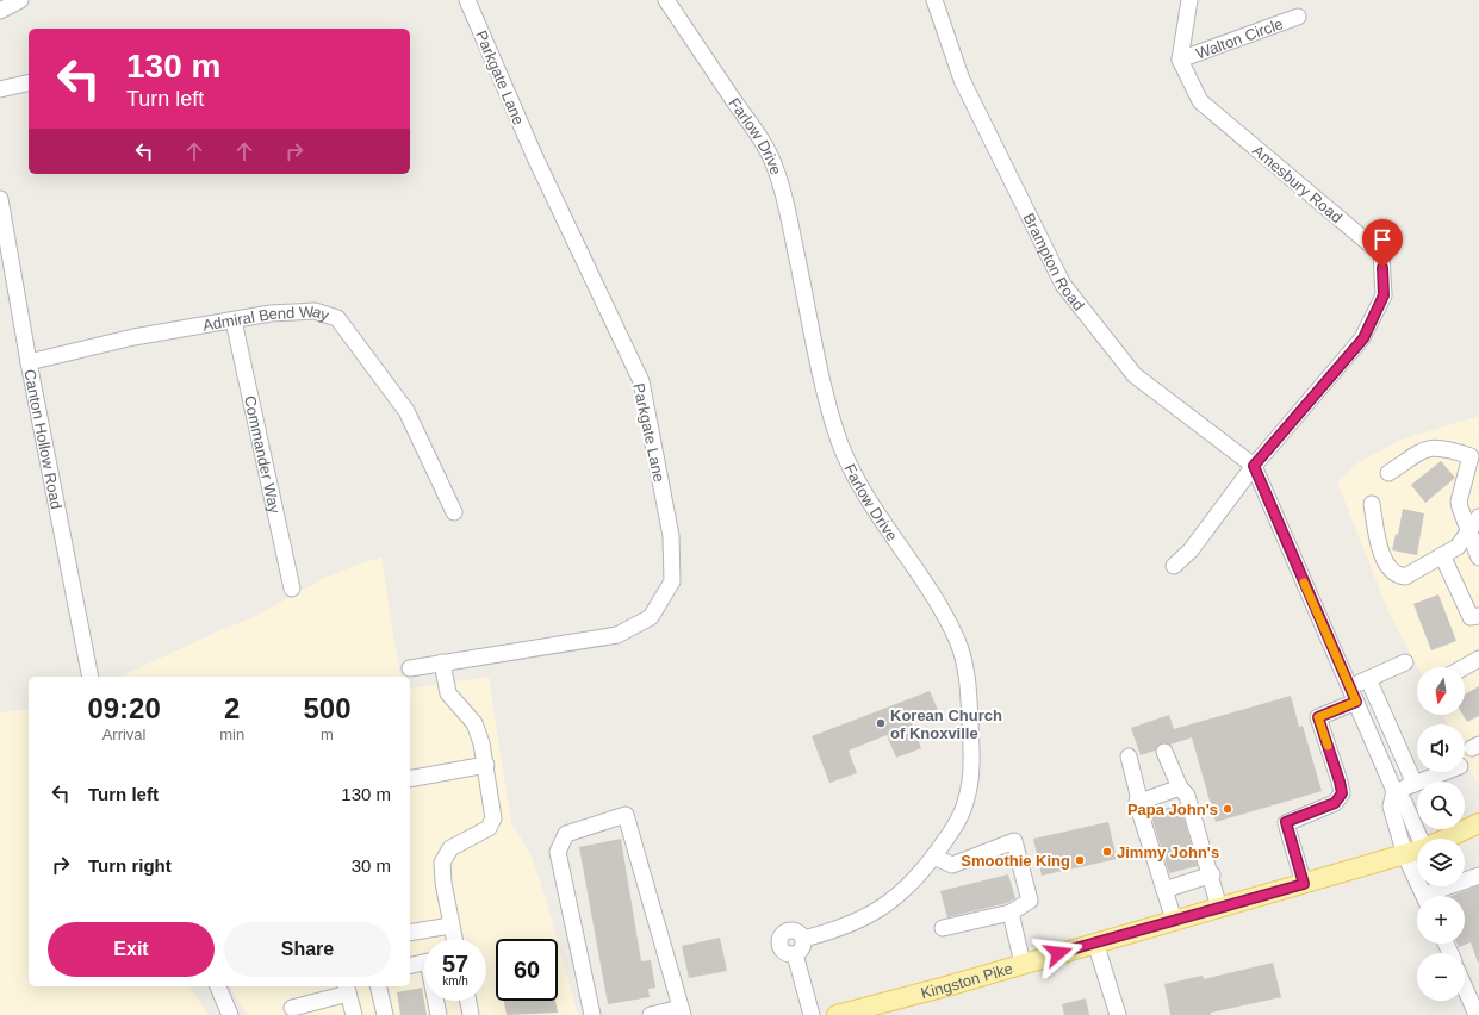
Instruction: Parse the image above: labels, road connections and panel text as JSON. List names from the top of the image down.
{
  "streets": {
    "main road": ["Kingston Pike"],
    "street": [
      "Walton Circle",
      "Parkgate Lane",
      "Farlow Drive",
      "Amesbury Road",
      "Brampton Road",
      "Admiral Bend Way",
      "Canton Hollow Road",
      "Commander Way"
    ]
  },
  "crossings": [
    ["Walton Circle", "Amesbury Road"],
    ["Amesbury Road", "Brampton Road"],
    ["Admiral Bend Way", "Canton Hollow Road"],
    ["Admiral Bend Way", "Commander Way"]
  ],
  "places": [
    "Korean Church of Knoxville",
    "Papa John's",
    "Jimmy John's",
    "Smoothie King"
  ],
  "north": "bottom",
  "page": {
    "turn": ["130 m", "Turn left"],
    "map_buttons": ["+", "−"],
    "eta": [
      "09:20",
      "Arrival",
      "2",
      "min",
      "500",
      "m"
    ],
    "list": [
      {
        "name": "Turn left",
        "value": "130 m"
      },
      {
        "name": "Turn right",
        "value": "30 m"
      }
    ],
    "buttons": ["Exit", "Share"],
    "speed": "57 km/h",
    "limit": "60"
  }
}
